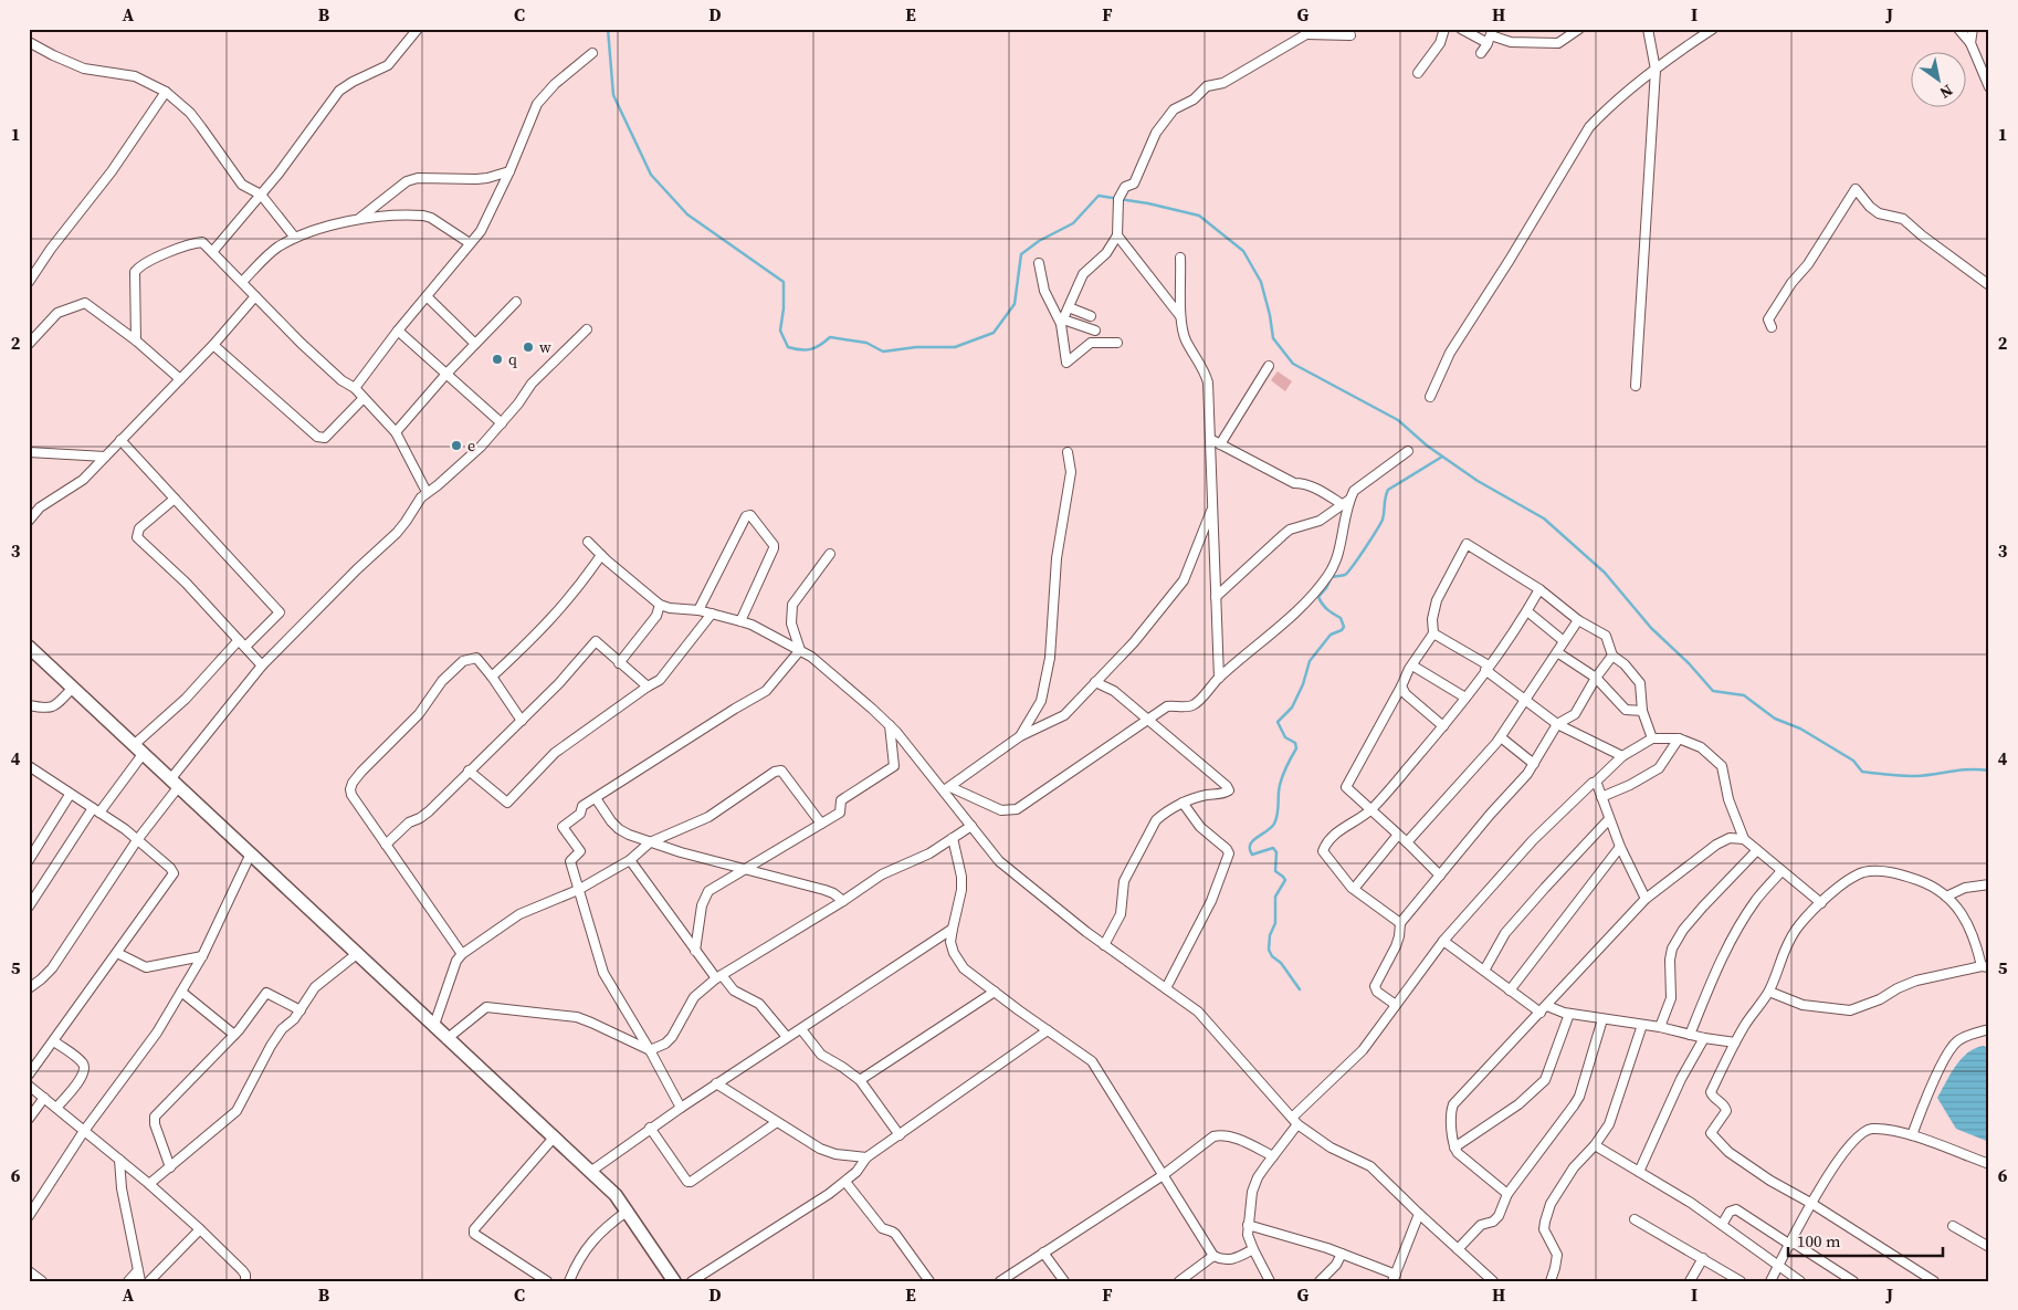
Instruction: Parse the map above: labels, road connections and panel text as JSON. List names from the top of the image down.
{
  "places": ["w", "q", "e"],
  "scale_bar": "100 m",
  "north": "bottom right",
  "grid": {
    "columns": [
      "A",
      "B",
      "C",
      "D",
      "E",
      "F",
      "G",
      "H",
      "I",
      "J"
    ],
    "rows": [
      "1",
      "2",
      "3",
      "4",
      "5",
      "6"
    ]
  }
}
